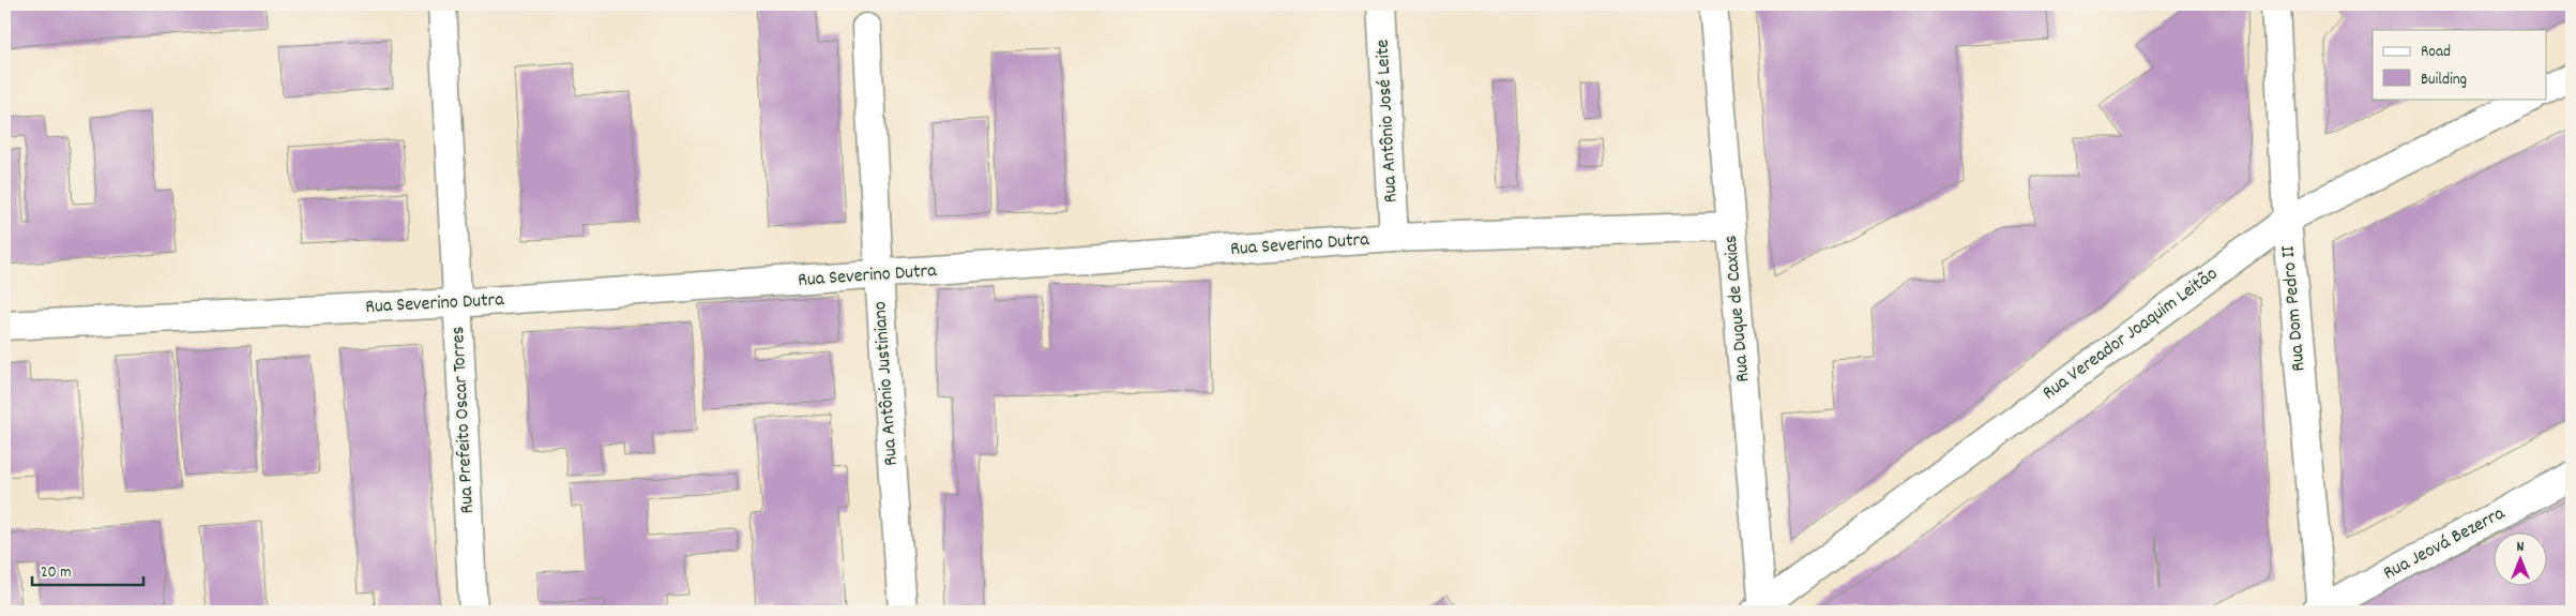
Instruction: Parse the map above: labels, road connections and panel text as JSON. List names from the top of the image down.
{
  "streets": {
    "street": [
      "Rua Antônio José Leite",
      "Rua Severino Dutra",
      "Rua Duque de Caxias",
      "Rua Dom Pedro II",
      "Rua Vereador Joaquim Leitão",
      "Rua Antônio Justiniano",
      "Rua Prefeito Oscar Torres",
      "Rua Jeová Bezerra"
    ]
  },
  "crossings": [
    ["Rua Antônio José Leite", "Rua Severino Dutra"],
    ["Rua Severino Dutra", "Rua Duque de Caxias"],
    ["Rua Severino Dutra", "Rua Antônio Justiniano"],
    ["Rua Severino Dutra", "Rua Prefeito Oscar Torres"],
    ["Rua Duque de Caxias", "Rua Vereador Joaquim Leitão"],
    ["Rua Dom Pedro II", "Rua Vereador Joaquim Leitão"],
    ["Rua Dom Pedro II", "Rua Jeová Bezerra"]
  ],
  "legend": ["Road", "Building"],
  "scale_bar": "20 m",
  "north": "top"
}
